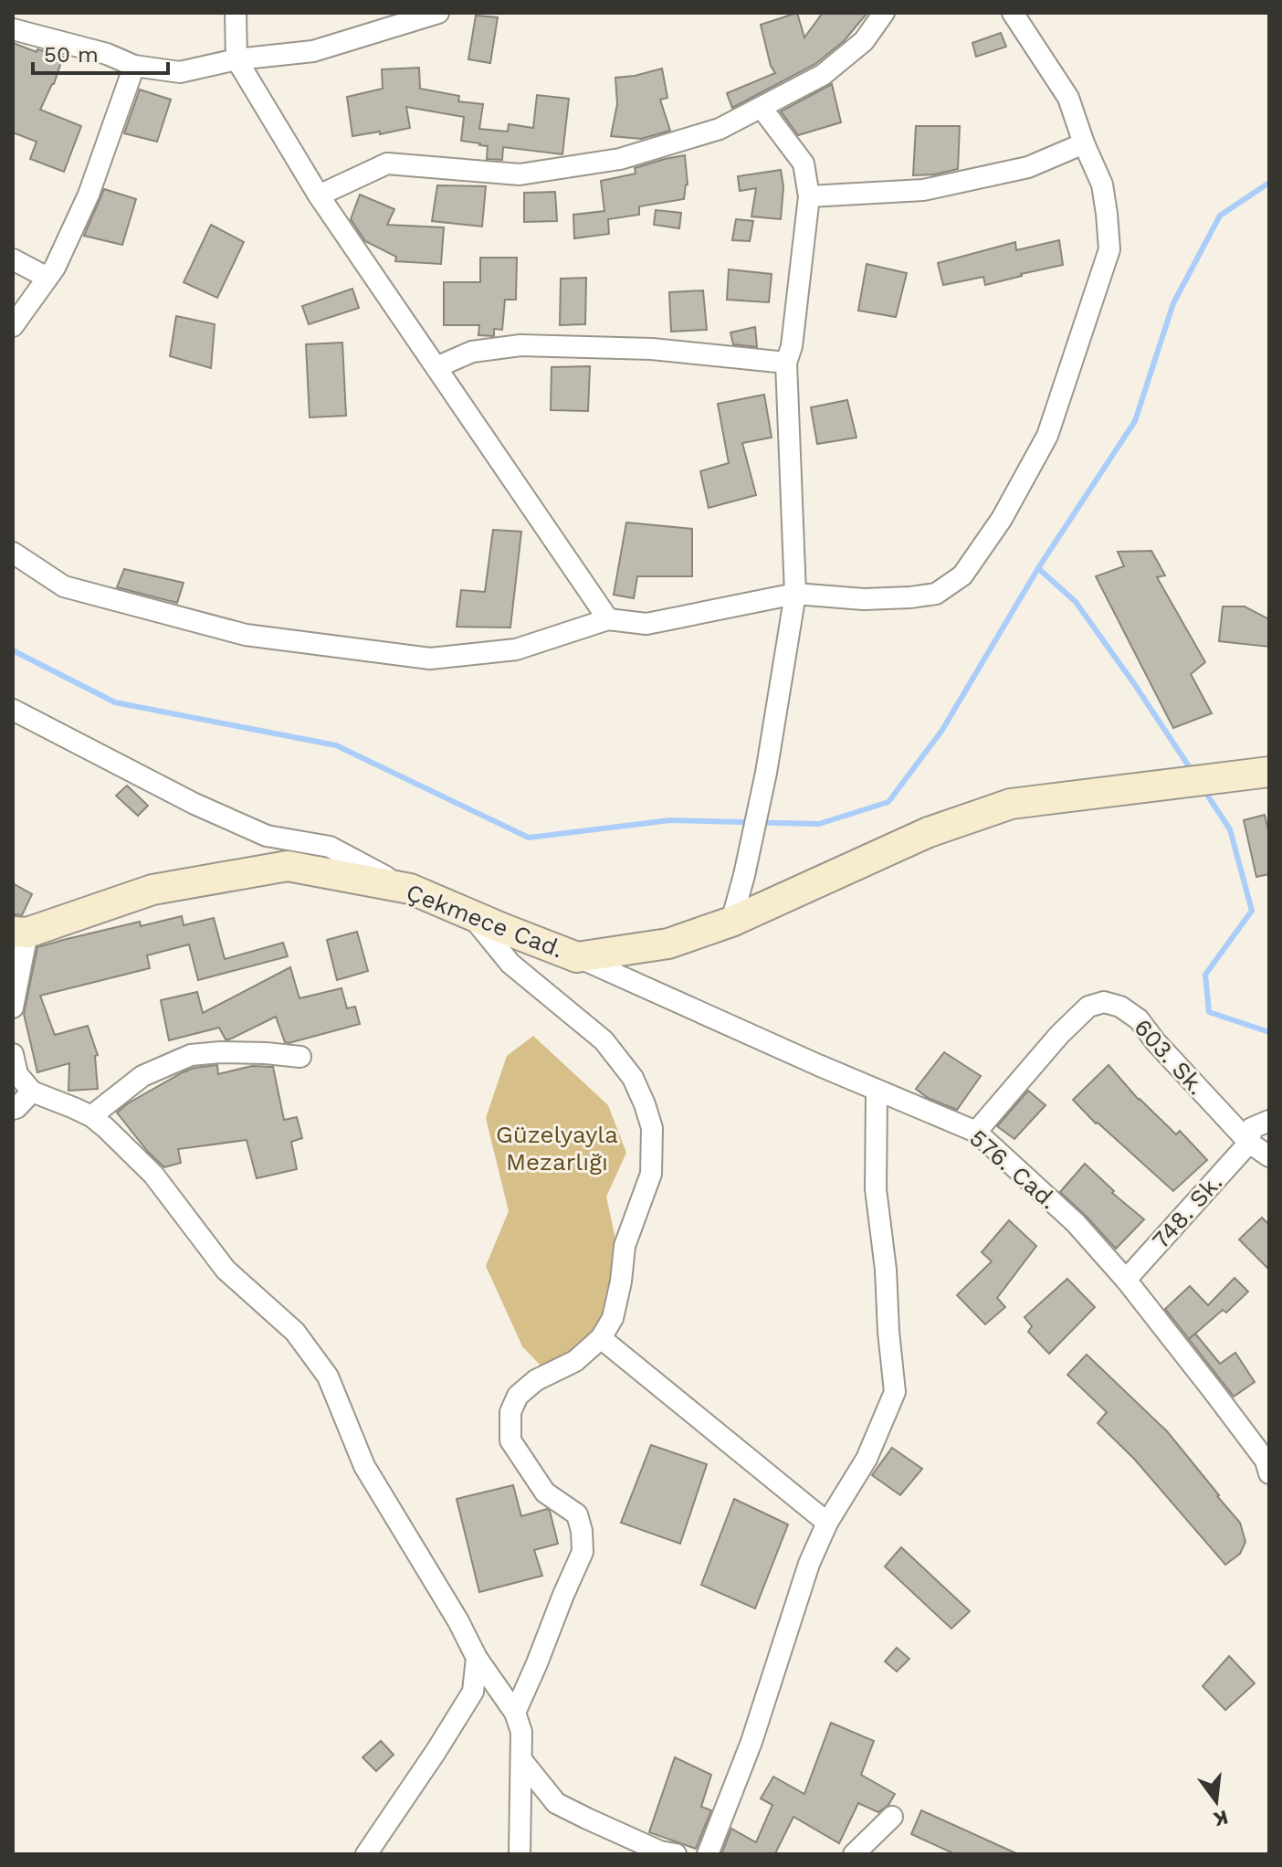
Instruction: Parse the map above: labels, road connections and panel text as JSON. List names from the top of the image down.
{
  "streets": {
    "street": [
      "Çekmece Cad.",
      "603. Sk.",
      "576. Cad.",
      "748. Sk."
    ]
  },
  "crossings": [
    ["Çekmece Cad.", "576. Cad."],
    ["603. Sk.", "576. Cad."],
    ["603. Sk.", "748. Sk."],
    ["576. Cad.", "748. Sk."]
  ],
  "parks": ["Güzelyayla Mezarlığı"],
  "scale_bar": "50 m",
  "north": "bottom"
}
